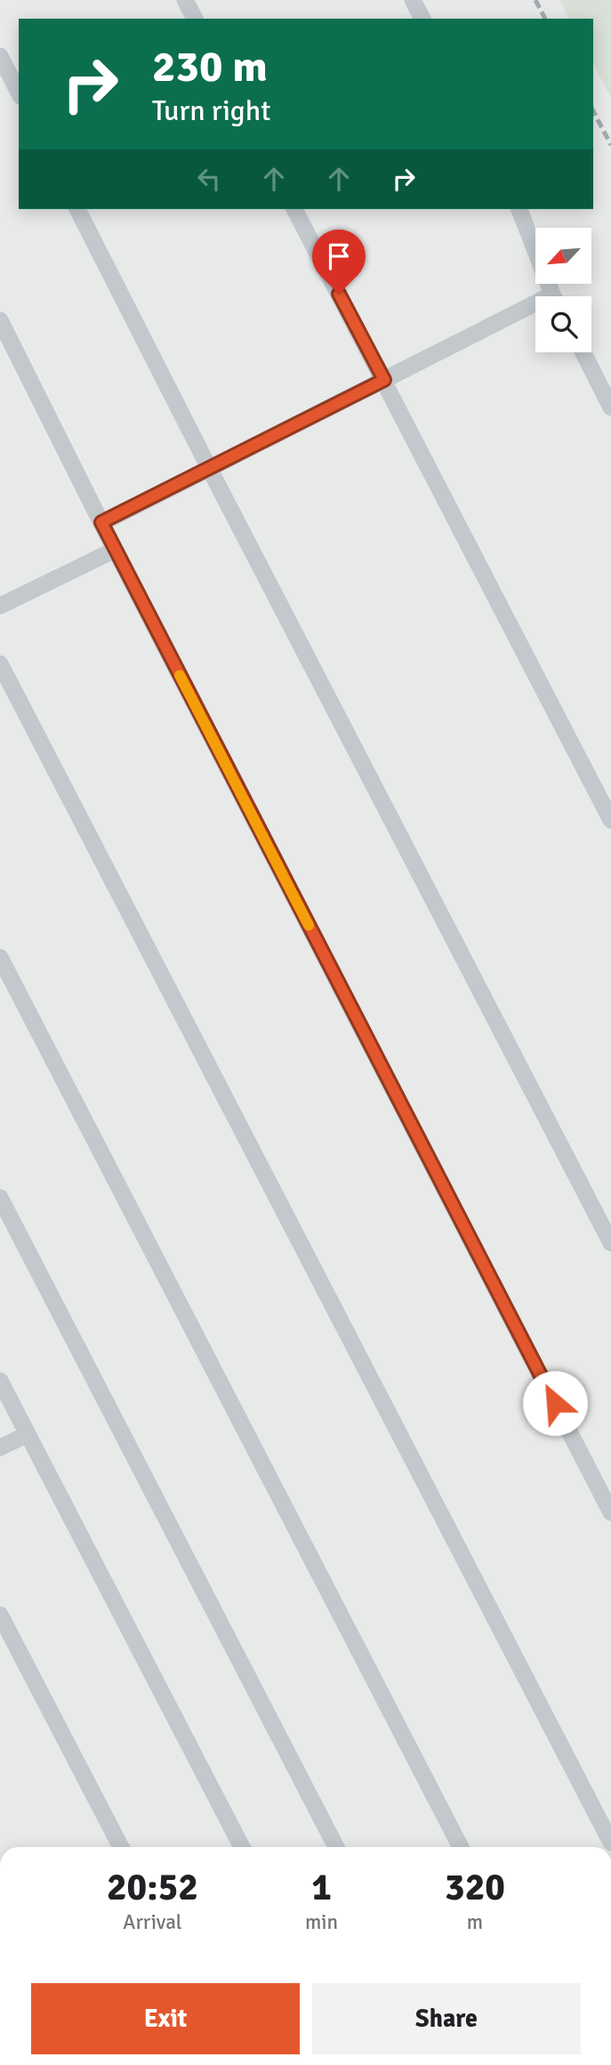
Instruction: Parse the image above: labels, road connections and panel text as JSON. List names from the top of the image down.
{
  "north": "bottom left",
  "page": {
    "turn": ["230 m", "Turn right"],
    "eta": [
      "20:52",
      "Arrival",
      "1",
      "min",
      "320",
      "m"
    ],
    "buttons": ["Exit", "Share"]
  }
}
